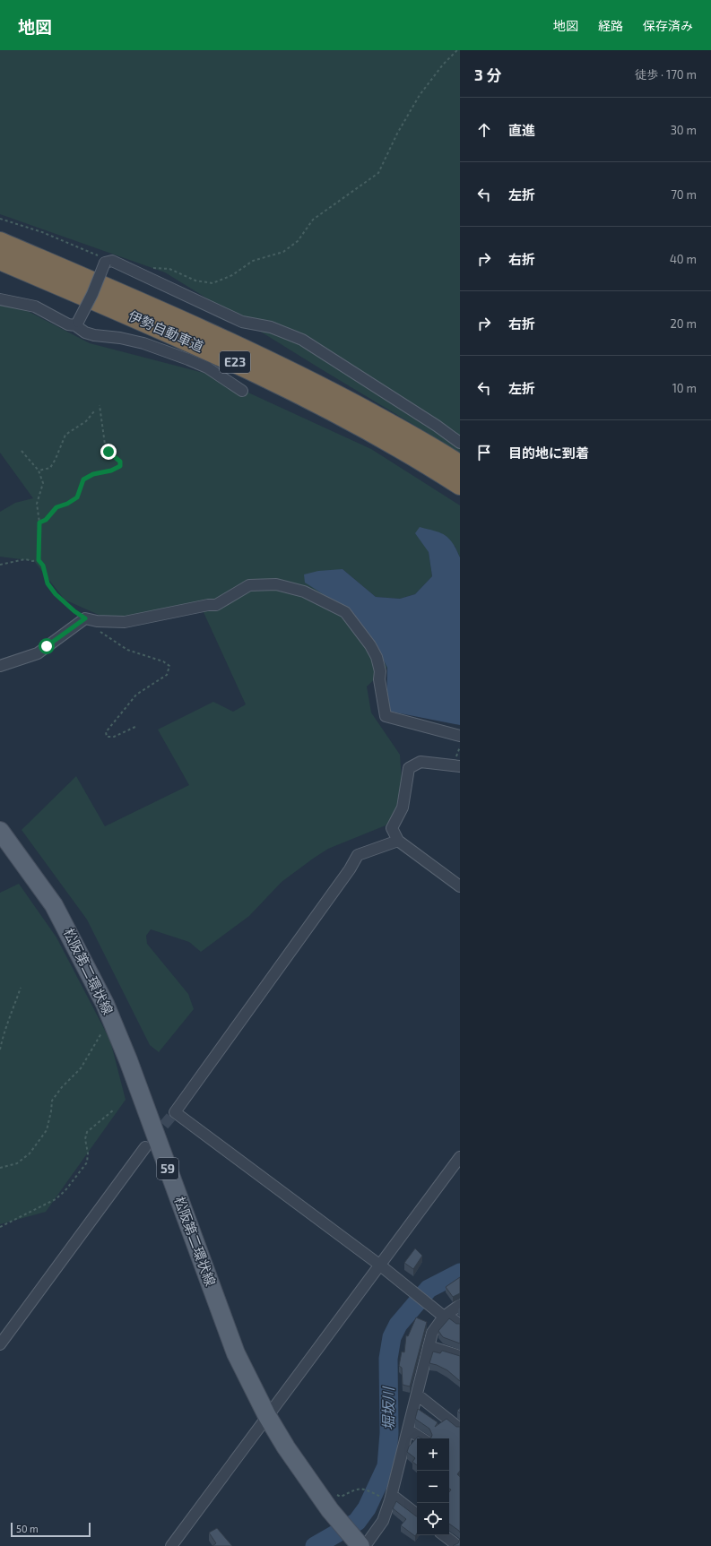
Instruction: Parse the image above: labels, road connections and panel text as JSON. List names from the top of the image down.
{
  "streets": {
    "highway": ["伊勢自動車道", "E23"],
    "main road": ["松阪第二環状線", "59"]
  },
  "water": ["堀坂川"],
  "scale_bar": "50 m",
  "page": {
    "header": "地図",
    "nav": ["地図", "経路", "保存済み"],
    "heading": ["3 分", "徒歩 · 170 m"],
    "list": [
      ["直進", "30 m"],
      ["左折", "70 m"],
      ["右折", "40 m"],
      ["右折", "20 m"],
      ["左折", "10 m"],
      "目的地に到着"
    ],
    "map_buttons": ["+", "−"],
    "scale": "50 m"
  }
}
